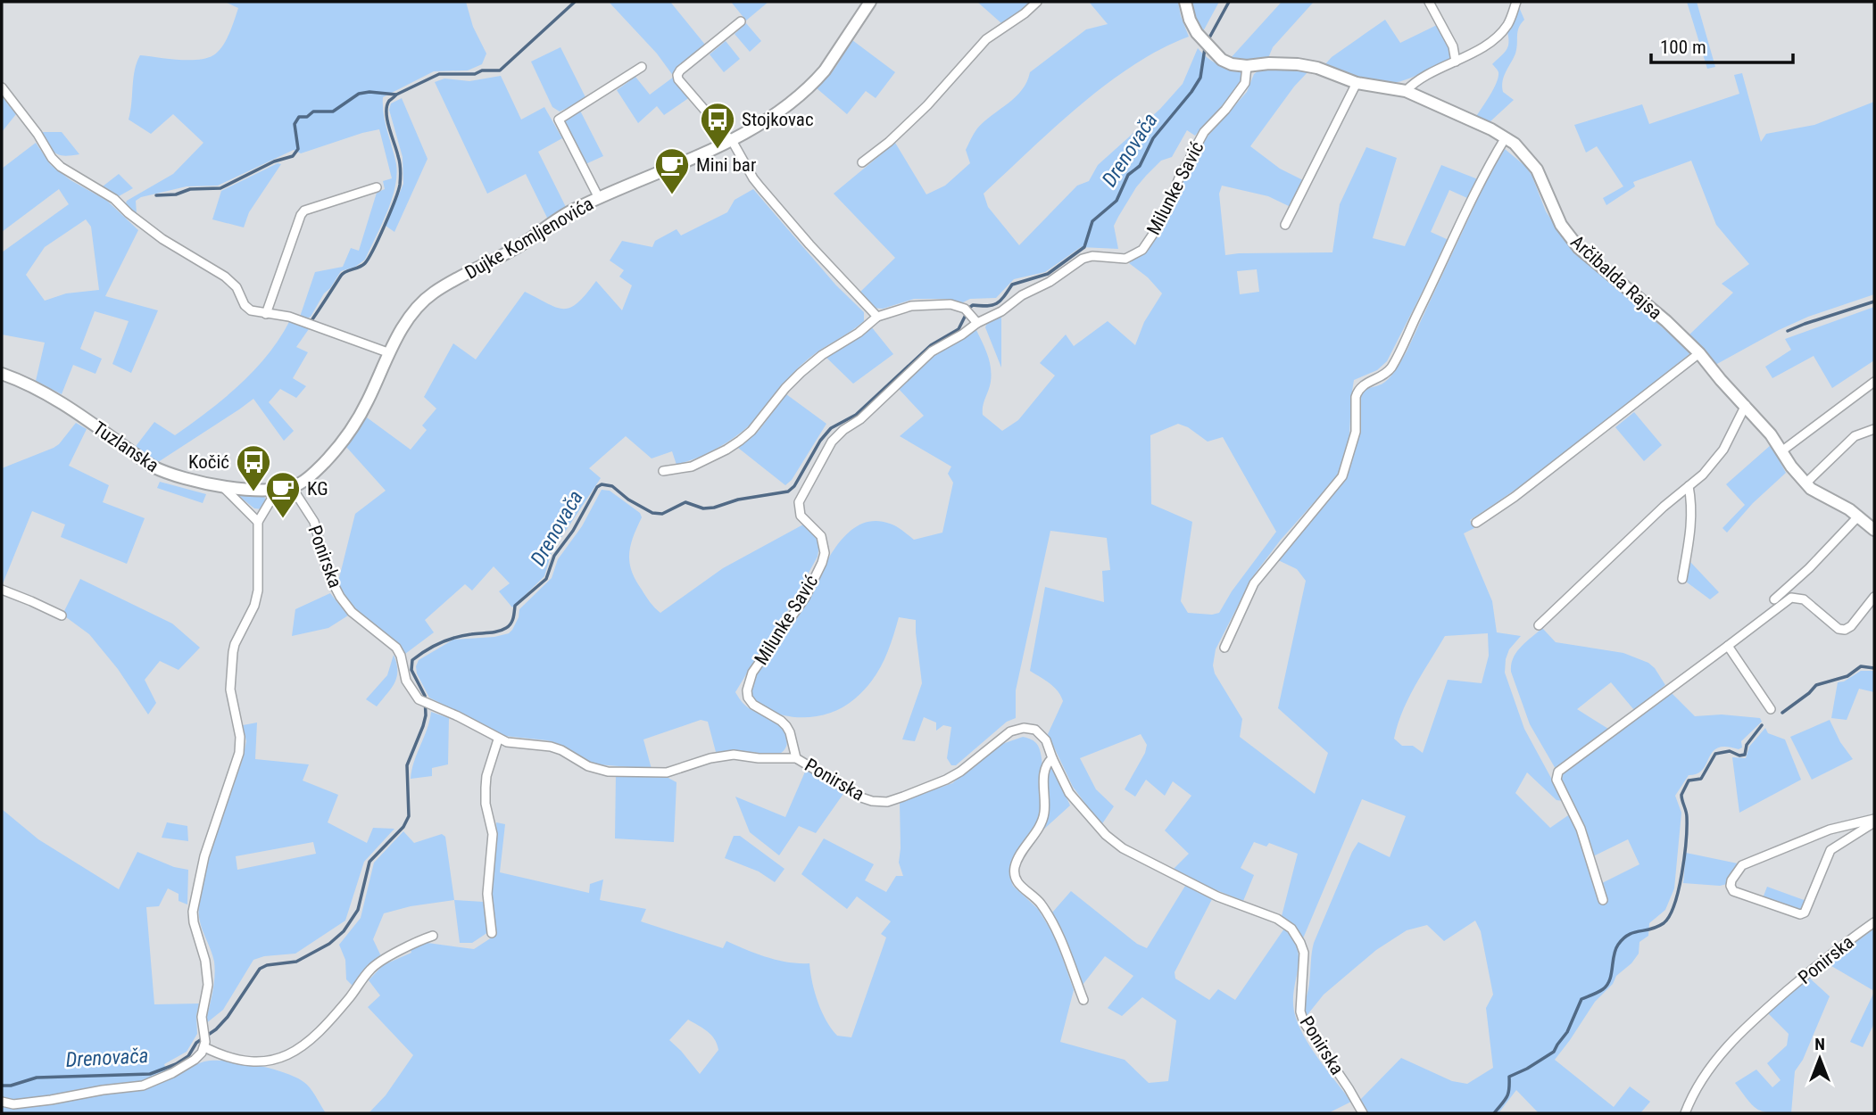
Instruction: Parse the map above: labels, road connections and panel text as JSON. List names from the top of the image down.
{
  "streets": {
    "street": [
      "Milunke Savić",
      "Dujke Komljenovića",
      "Arčibalda Rajsa",
      "Tuzlanska",
      "Ponirska"
    ]
  },
  "crossings": [
    ["Milunke Savić", "Arčibalda Rajsa"],
    ["Milunke Savić", "Ponirska"],
    ["Dujke Komljenovića", "Tuzlanska"],
    ["Dujke Komljenovića", "Ponirska"],
    ["Tuzlanska", "Ponirska"]
  ],
  "water": ["Drenovača"],
  "places": {
    "bus stop": ["Stojkovac", "Kočić"],
    "cafe": ["Mini bar", "KG"]
  },
  "scale_bar": "100 m",
  "north": "top"
}
